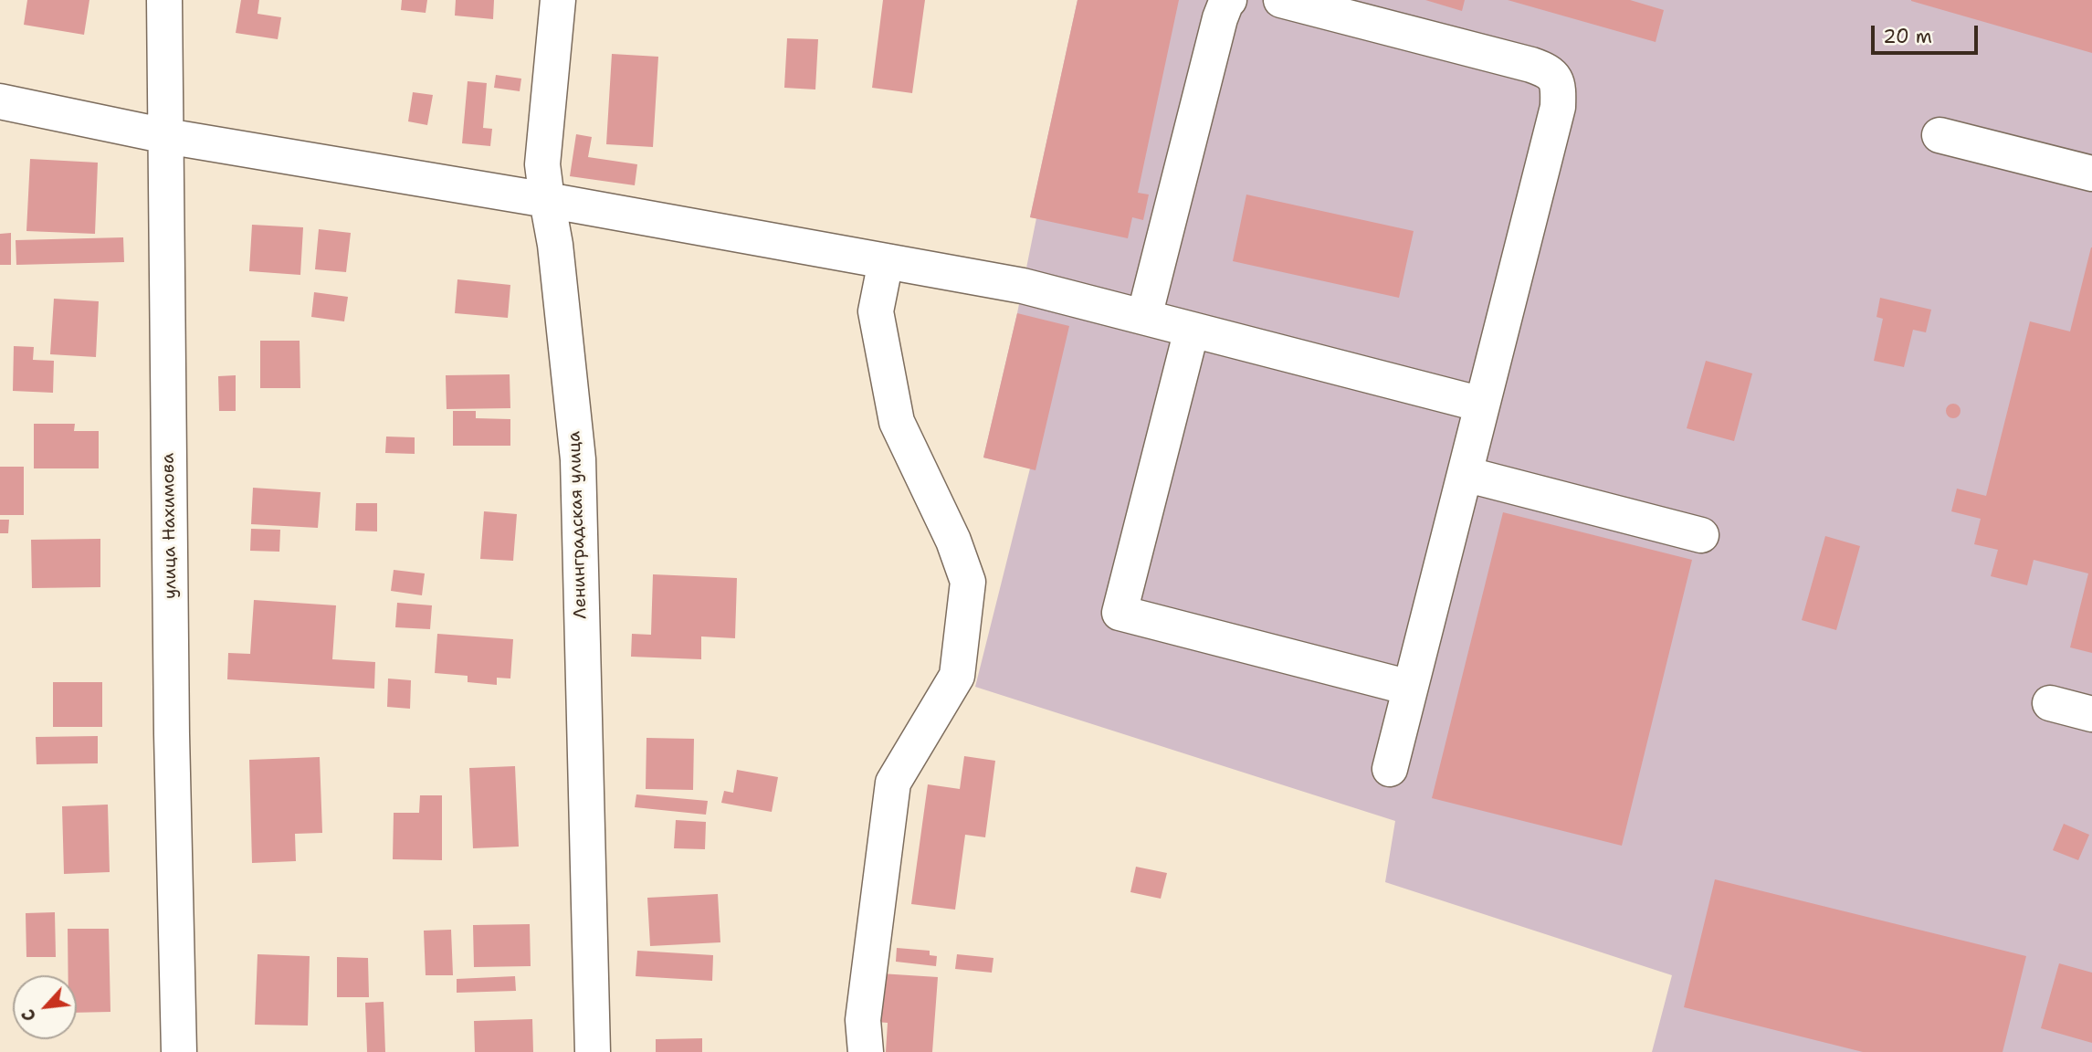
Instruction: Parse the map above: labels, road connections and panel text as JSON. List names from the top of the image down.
{
  "streets": {
    "street": ["Ленинградская улица", "улица Нахимова"]
  },
  "scale_bar": "20 m",
  "north": "bottom left"
}
